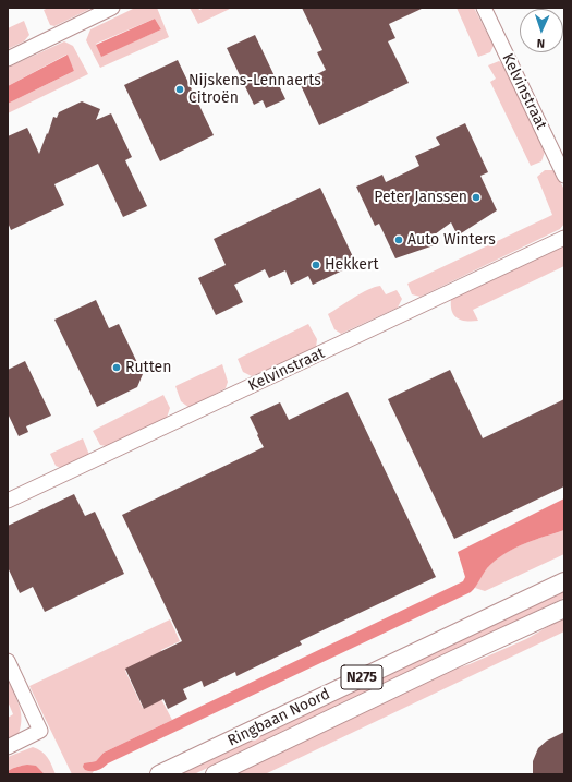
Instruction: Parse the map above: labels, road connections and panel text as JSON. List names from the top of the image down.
{
  "streets": {
    "main road": ["N275", "Ringbaan Noord"],
    "street": ["Kelvinstraat"]
  },
  "places": [
    "Nijskens-Lennaerts Citroën",
    "Peter Janssen",
    "Auto Winters",
    "Hekkert",
    "Rutten"
  ],
  "north": "bottom"
}
